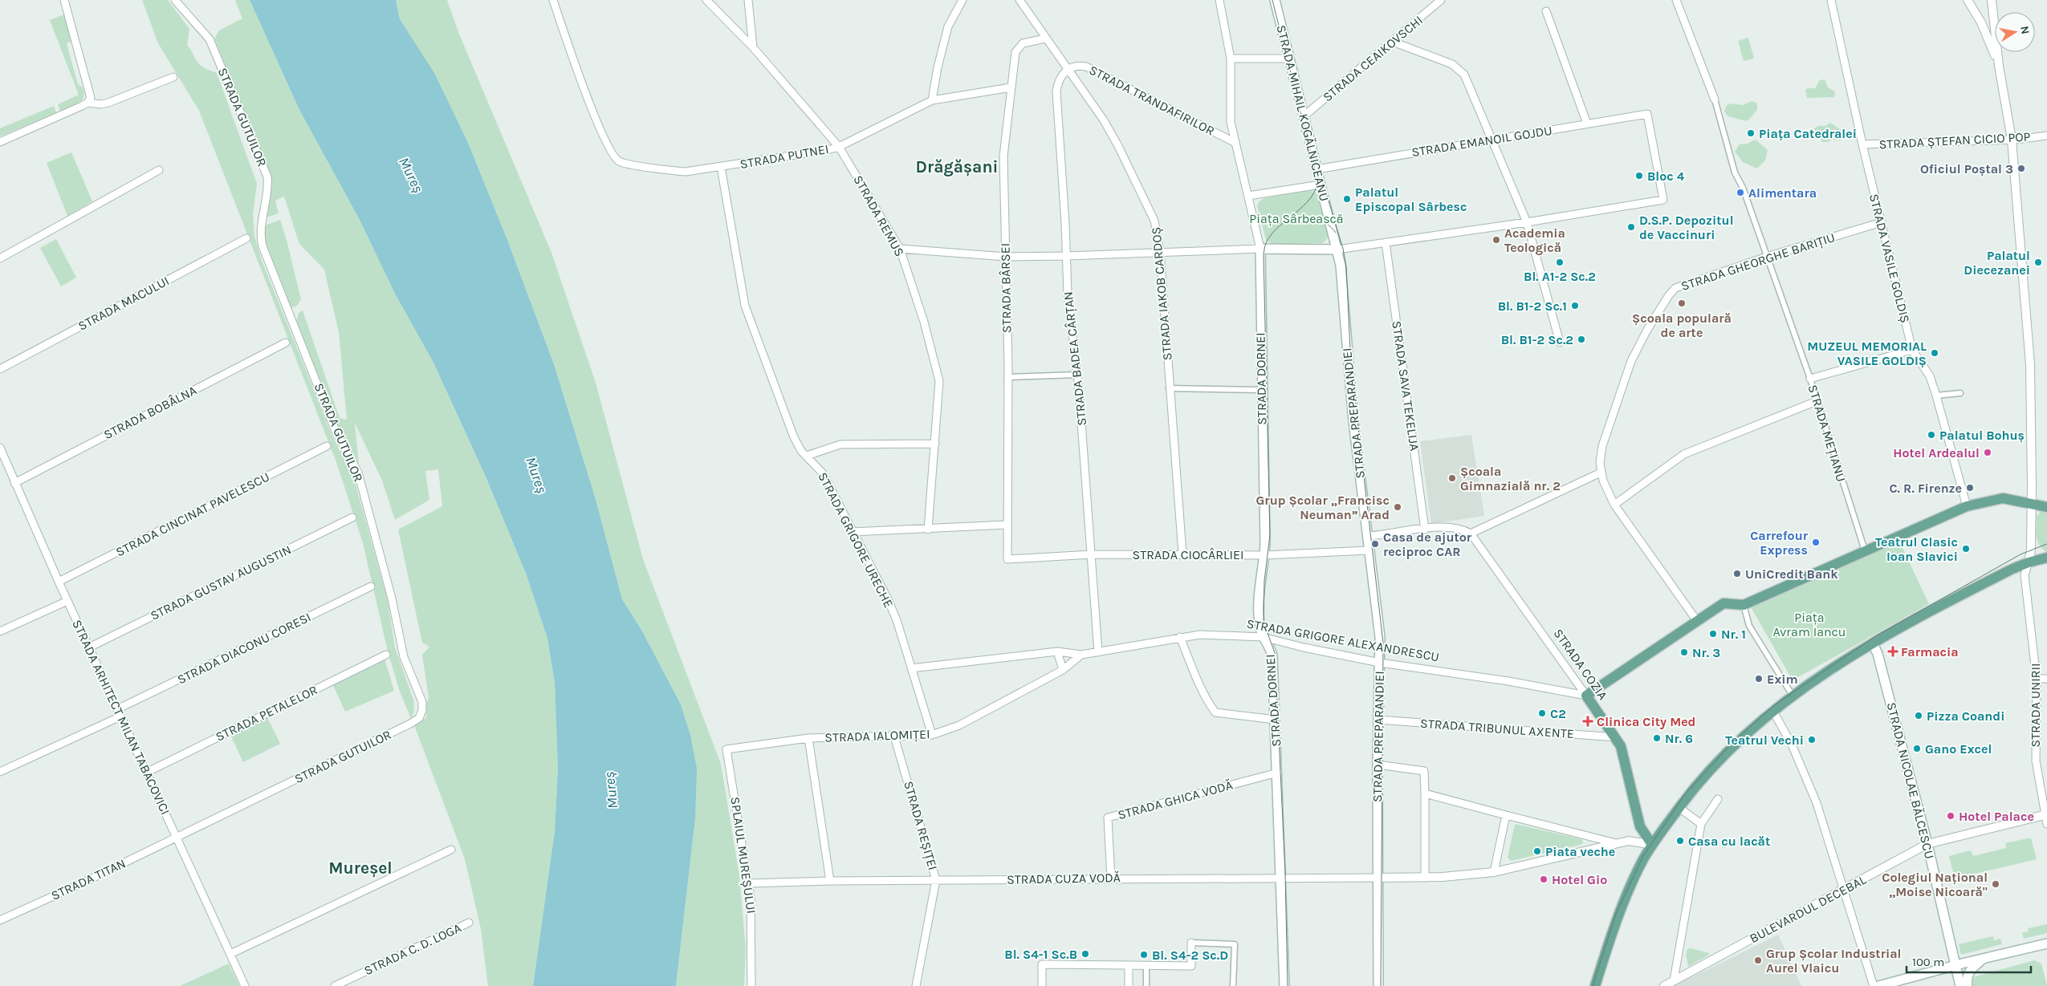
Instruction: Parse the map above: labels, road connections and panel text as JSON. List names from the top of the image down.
{
  "streets": {
    "main road": [
      "STRADA MIHAIL KOGĂLNICEANU",
      "STRADA DORNEI",
      "STRADA PREPARANDIEI",
      "STRADA COZIA",
      "STRADA NICOLAE BĂLCESCU"
    ],
    "street": [
      "STRADA CEAIKOVSCHI",
      "STRADA TRANDAFIRILOR",
      "STRADA GUTUILOR",
      "STRADA ȘTEFAN CICIO POP",
      "STRADA EMANOIL GOJDU",
      "STRADA PUTNEI",
      "STRADA REMUS",
      "STRADA VASILE GOLDIȘ",
      "STRADA GHEORGHE BARIȚIU",
      "STRADA BÂRSEI",
      "STRADA IAKOB CARDOȘ",
      "STRADA MACULUI",
      "STRADA BADEA CÂRȚAN",
      "STRADA SAVA TEKELIJA",
      "STRADA BOBÂLNA",
      "STRADA MEȚIANU",
      "STRADA CINCINAT PAVELESCU",
      "STRADA GRIGORE URECHE",
      "STRADA CIOCÂRLIEI",
      "STRADA GUSTAV AUGUSTIN",
      "STRADA GRIGORE ALEXANDRESCU",
      "STRADA DIACONU CORESI",
      "STRADA UNIRII",
      "STRADA PETALELOR",
      "STRADA ARHITECT MILAN TABACOVICI",
      "STRADA TRIBUNUL AXENTE",
      "STRADA IALOMIȚEI",
      "STRADA GHICA VODĂ",
      "STRADA REȘIȚEI",
      "SPLAIUL MUREȘULUI",
      "STRADA CUZA VODĂ",
      "STRADA TITAN",
      "BULEVARDUL DECEBAL",
      "STRADA C. D. LOGA"
    ]
  },
  "crossings": [
    ["STRADA CEAIKOVSCHI", "STRADA MIHAIL KOGĂLNICEANU"],
    ["STRADA TRANDAFIRILOR", "STRADA IAKOB CARDOȘ"],
    ["STRADA TRANDAFIRILOR", "STRADA BADEA CÂRȚAN"],
    ["STRADA MIHAIL KOGĂLNICEANU", "STRADA EMANOIL GOJDU"],
    ["STRADA MIHAIL KOGĂLNICEANU", "STRADA PREPARANDIEI"],
    ["STRADA GUTUILOR", "STRADA ARHITECT MILAN TABACOVICI"],
    ["STRADA GUTUILOR", "STRADA TITAN"],
    ["STRADA ȘTEFAN CICIO POP", "STRADA VASILE GOLDIȘ"],
    ["STRADA PUTNEI", "STRADA REMUS"],
    ["STRADA PUTNEI", "STRADA BÂRSEI"],
    ["STRADA PUTNEI", "STRADA GRIGORE URECHE"],
    ["STRADA VASILE GOLDIȘ", "STRADA GHEORGHE BARIȚIU"],
    ["STRADA GHEORGHE BARIȚIU", "STRADA MEȚIANU"],
    ["STRADA BÂRSEI", "STRADA IAKOB CARDOȘ"],
    ["STRADA BÂRSEI", "STRADA CIOCÂRLIEI"],
    ["STRADA IAKOB CARDOȘ", "STRADA BADEA CÂRȚAN"],
    ["STRADA IAKOB CARDOȘ", "STRADA CIOCÂRLIEI"],
    ["STRADA BADEA CÂRȚAN", "STRADA CIOCÂRLIEI"],
    ["STRADA BADEA CÂRȚAN", "STRADA GRIGORE ALEXANDRESCU"],
    ["STRADA DORNEI", "STRADA CIOCÂRLIEI"],
    ["STRADA DORNEI", "STRADA GRIGORE ALEXANDRESCU"],
    ["STRADA DORNEI", "STRADA GHICA VODĂ"],
    ["STRADA DORNEI", "STRADA CUZA VODĂ"],
    ["STRADA BOBÂLNA", "STRADA ARHITECT MILAN TABACOVICI"],
    ["STRADA PREPARANDIEI", "STRADA CIOCÂRLIEI"],
    ["STRADA PREPARANDIEI", "STRADA GRIGORE ALEXANDRESCU"],
    ["STRADA PREPARANDIEI", "STRADA TRIBUNUL AXENTE"],
    ["STRADA PREPARANDIEI", "STRADA CUZA VODĂ"],
    ["STRADA CINCINAT PAVELESCU", "STRADA ARHITECT MILAN TABACOVICI"],
    ["STRADA GRIGORE URECHE", "STRADA GRIGORE ALEXANDRESCU"],
    ["STRADA GRIGORE URECHE", "STRADA IALOMIȚEI"],
    ["STRADA GUSTAV AUGUSTIN", "STRADA ARHITECT MILAN TABACOVICI"],
    ["STRADA GRIGORE ALEXANDRESCU", "STRADA COZIA"],
    ["STRADA GRIGORE ALEXANDRESCU", "STRADA IALOMIȚEI"],
    ["STRADA DIACONU CORESI", "STRADA ARHITECT MILAN TABACOVICI"],
    ["STRADA COZIA", "STRADA TRIBUNUL AXENTE"],
    ["STRADA UNIRII", "BULEVARDUL DECEBAL"],
    ["STRADA PETALELOR", "STRADA ARHITECT MILAN TABACOVICI"],
    ["STRADA ARHITECT MILAN TABACOVICI", "STRADA TITAN"],
    ["STRADA IALOMIȚEI", "STRADA REȘIȚEI"],
    ["STRADA IALOMIȚEI", "SPLAIUL MUREȘULUI"],
    ["STRADA NICOLAE BĂLCESCU", "BULEVARDUL DECEBAL"],
    ["STRADA GHICA VODĂ", "STRADA CUZA VODĂ"],
    ["STRADA REȘIȚEI", "STRADA CUZA VODĂ"],
    ["SPLAIUL MUREȘULUI", "STRADA CUZA VODĂ"]
  ],
  "districts": ["Drăgășani", "Mureșel"],
  "water": ["Mureș"],
  "parks": ["Piața Sârbească", "Piața Avram Iancu"],
  "places": {
    "other": [
      "Piața Catedralei",
      "Oficiul Poștal 3",
      "Bloc 4",
      "Alimentara",
      "Palatul Episcopal Sârbesc",
      "D.S.P. Depozitul de Vaccinuri",
      "Academia Teologică",
      "Bl. A1-2 Sc.2",
      "Palatul Diecezanei",
      "Școala populară de arte",
      "Bl. B1-2 Sc.1",
      "Bl. B1-2 Sc.2",
      "MUZEUL MEMORIAL VASILE GOLDIȘ",
      "Palatul Bohuș",
      "Hotel Ardealul",
      "Școala Gimnazială nr. 2",
      "C. R. Firenze",
      "Grup Școlar „Francisc Neuman” Arad",
      "Carrefour Express",
      "Casa de ajutor reciproc CAR",
      "Teatrul Clasic Ioan Slavici",
      "UniCredit Bank",
      "Nr. 1",
      "Nr. 3",
      "Exim",
      "C2",
      "Pizza Coandi",
      "Nr. 6",
      "Teatrul Vechi",
      "Gano Excel",
      "Hotel Palace",
      "Casa cu lacăt",
      "Piata veche",
      "Hotel Gio",
      "Colegiul Național ,,Moise Nicoară\"",
      "Bl. S4-1 Sc.B",
      "Bl. S4-2 Sc.D",
      "Grup Școlar Industrial Aurel Vlaicu"
    ],
    "health": ["Farmacia", "Clinica City Med"]
  },
  "scale_bar": "100 m",
  "north": "right"
}
